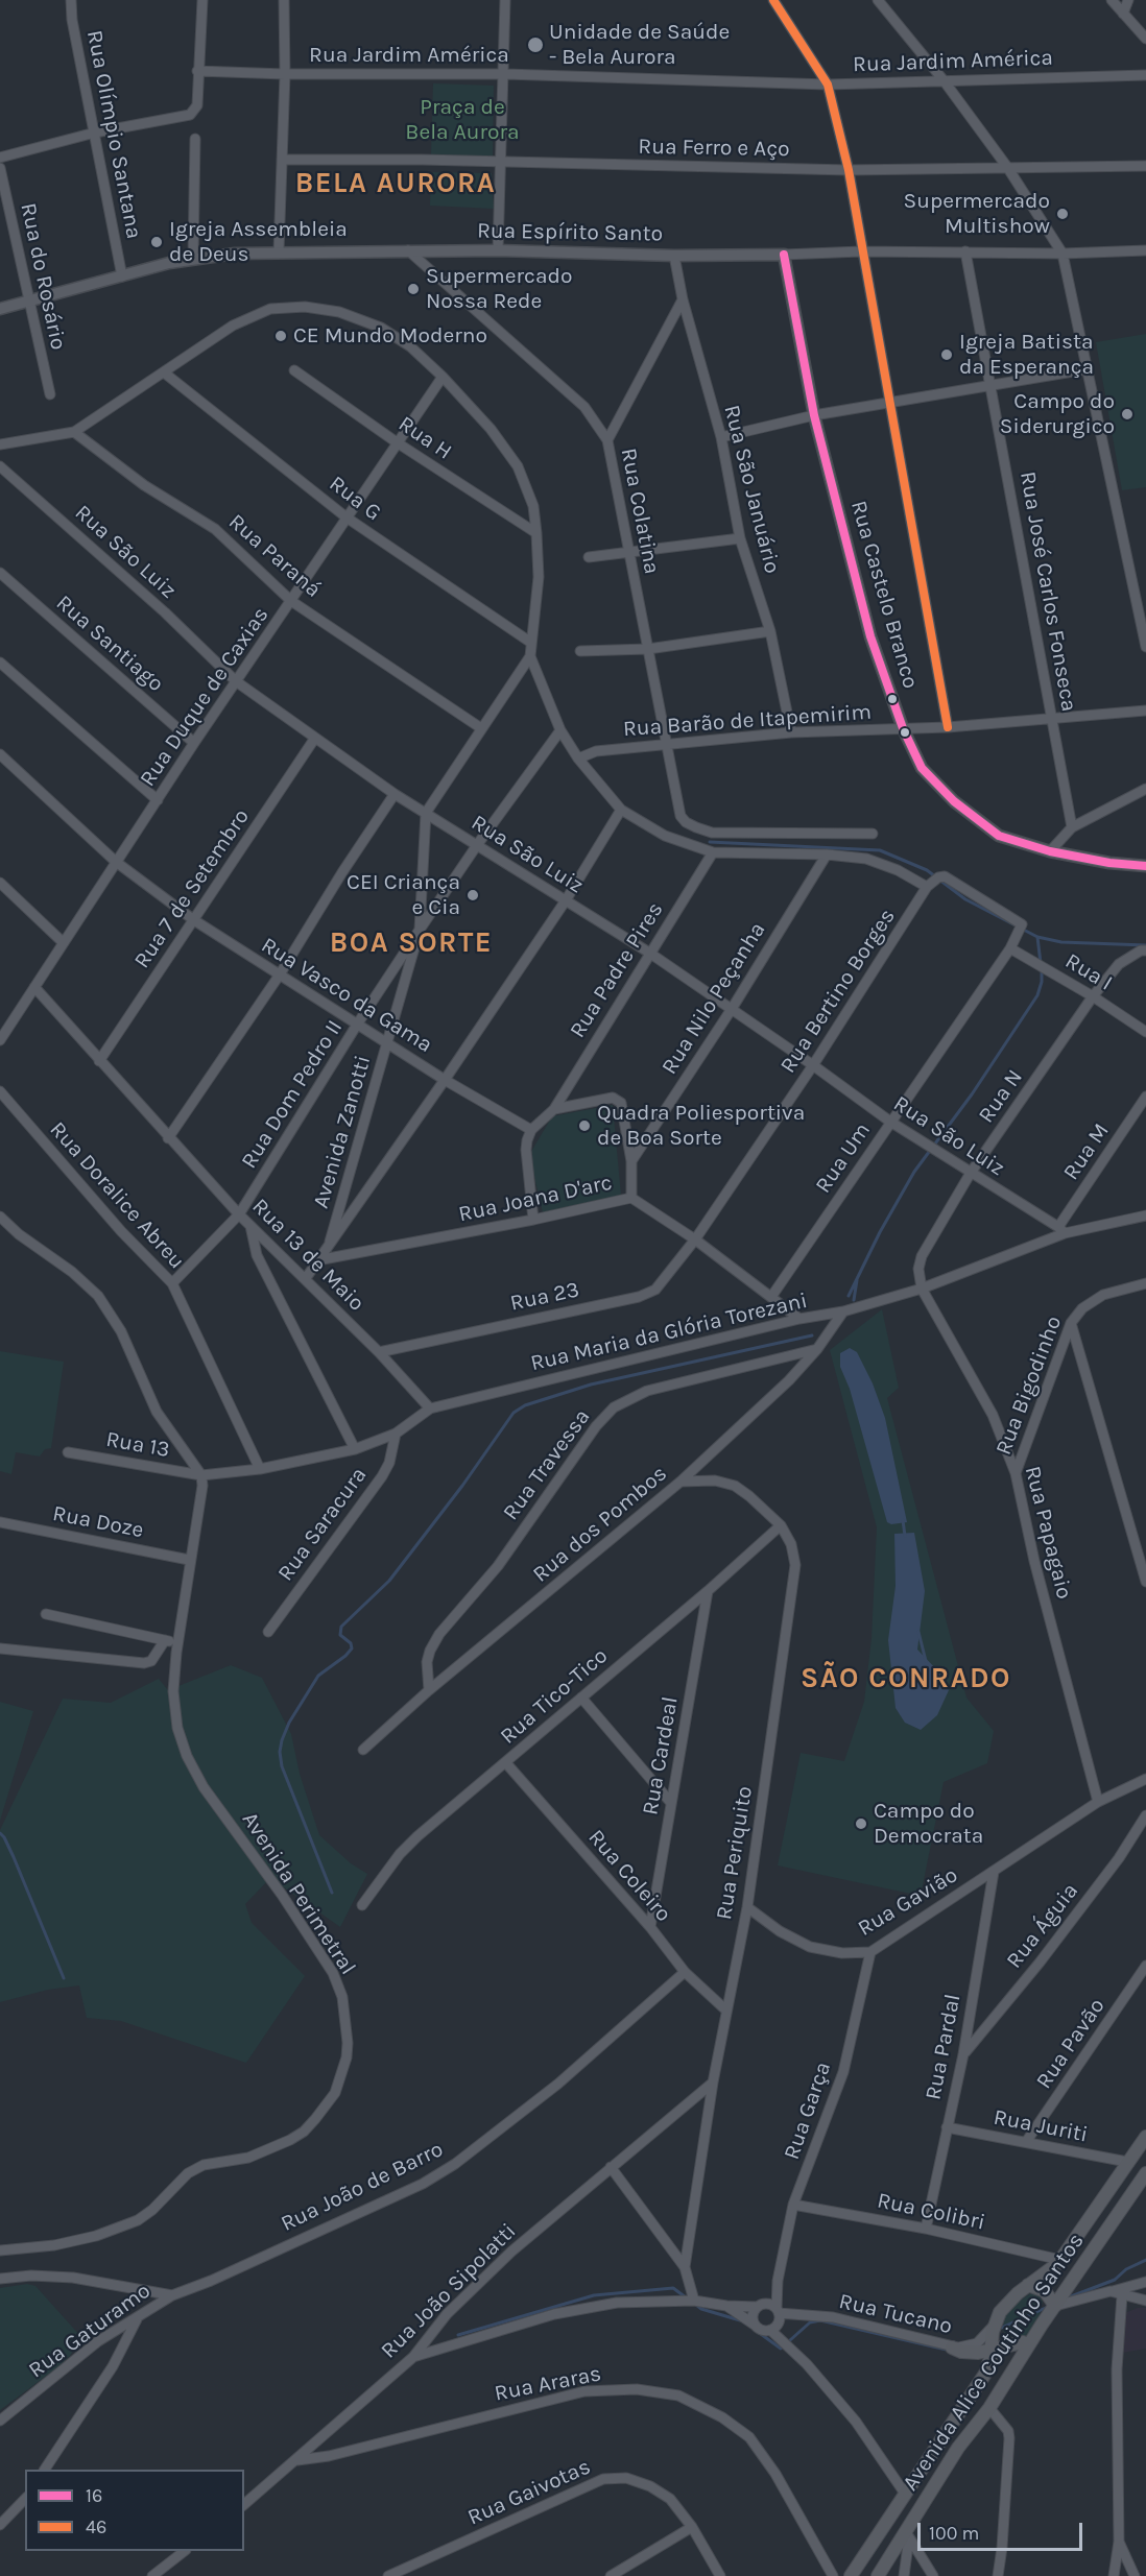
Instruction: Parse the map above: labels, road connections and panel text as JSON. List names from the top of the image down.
{
  "streets": {
    "main road": ["Avenida Alice Coutinho Santos"],
    "street": [
      "Rua Jardim América",
      "Rua Olímpio Santana",
      "Rua Ferro e Aço",
      "Rua Espírito Santo",
      "Rua do Rosário",
      "Rua H",
      "Rua São Januário",
      "Rua G",
      "Rua Colatina",
      "Rua São Luiz",
      "Rua Paraná",
      "Rua José Carlos Fonseca",
      "Rua Castelo Branco",
      "Rua Santiago",
      "Rua Duque de Caxias",
      "Rua Barão de Itapemirim",
      "Rua 7 de Setembro",
      "Rua Padre Pires",
      "Rua I",
      "Rua Bertino Borges",
      "Rua Vasco da Gama",
      "Rua Nilo Peçanha",
      "Rua Dom Pedro II",
      "Rua N",
      "Avenida Zanotti",
      "Rua M",
      "Rua Um",
      "Rua Doralice Abreu",
      "Rua Joana D'arc",
      "Rua 13 de Maio",
      "Rua 23",
      "Rua Maria da Glória Torezani",
      "Rua Bigodinho",
      "Rua 13",
      "Rua Travessa",
      "Rua Doze",
      "Rua Saracura",
      "Rua dos Pombos",
      "Rua Papagaio",
      "Rua Tico-Tico",
      "Rua Cardeal",
      "Rua Periquito",
      "Rua Coleiro",
      "Avenida Perimetral",
      "Rua Gavião",
      "Rua Águia",
      "Rua Pavão",
      "Rua Pardal",
      "Rua Garça",
      "Rua Juriti",
      "Rua João de Barro",
      "Rua Colibri",
      "Rua João Sipolatti",
      "Rua Tucano",
      "Rua Gaturamo",
      "Rua Araras",
      "Rua Gaivotas"
    ]
  },
  "crossings": [
    ["Rua Olímpio Santana", "Rua Espírito Santo"],
    ["Rua Espírito Santo", "Rua do Rosário"],
    ["Rua Espírito Santo", "Rua São Januário"],
    ["Rua Espírito Santo", "Rua Colatina"],
    ["Rua Espírito Santo", "Rua José Carlos Fonseca"],
    ["Rua Espírito Santo", "Rua Castelo Branco"],
    ["Rua H", "Rua Duque de Caxias"],
    ["Rua São Januário", "Rua Barão de Itapemirim"],
    ["Rua G", "Rua Duque de Caxias"],
    ["Rua Colatina", "Rua Barão de Itapemirim"],
    ["Rua São Luiz", "Rua Duque de Caxias"],
    ["Rua São Luiz", "Rua 7 de Setembro"],
    ["Rua São Luiz", "Rua Padre Pires"],
    ["Rua São Luiz", "Rua Bertino Borges"],
    ["Rua São Luiz", "Rua Nilo Peçanha"],
    ["Rua São Luiz", "Rua Dom Pedro II"],
    ["Rua São Luiz", "Rua N"],
    ["Rua São Luiz", "Avenida Zanotti"],
    ["Rua São Luiz", "Rua M"],
    ["Rua São Luiz", "Rua Um"],
    ["Rua São Luiz", "Rua Maria da Glória Torezani"],
    ["Rua Paraná", "Rua Duque de Caxias"],
    ["Rua José Carlos Fonseca", "Rua Barão de Itapemirim"],
    ["Rua Castelo Branco", "Rua Barão de Itapemirim"],
    ["Rua Santiago", "Rua Duque de Caxias"],
    ["Rua Duque de Caxias", "Rua Vasco da Gama"],
    ["Rua Duque de Caxias", "Rua 13 de Maio"],
    ["Rua 7 de Setembro", "Rua Vasco da Gama"],
    ["Rua 7 de Setembro", "Rua 13 de Maio"],
    ["Rua I", "Rua N"],
    ["Rua I", "Rua Um"],
    ["Rua Bertino Borges", "Rua Joana D'arc"],
    ["Rua Bertino Borges", "Rua 23"],
    ["Rua Vasco da Gama", "Rua Dom Pedro II"],
    ["Rua Vasco da Gama", "Avenida Zanotti"],
    ["Rua Dom Pedro II", "Avenida Zanotti"],
    ["Rua Dom Pedro II", "Rua Doralice Abreu"],
    ["Rua Dom Pedro II", "Rua 13 de Maio"],
    ["Rua N", "Rua Maria da Glória Torezani"],
    ["Rua N", "Rua Papagaio"],
    ["Rua M", "Rua Maria da Glória Torezani"],
    ["Rua Um", "Rua Joana D'arc"],
    ["Rua Doralice Abreu", "Rua Maria da Glória Torezani"],
    ["Rua Joana D'arc", "Rua 23"],
    ["Rua Joana D'arc", "Rua Maria da Glória Torezani"],
    ["Rua 13 de Maio", "Rua 23"],
    ["Rua 13 de Maio", "Rua Maria da Glória Torezani"],
    ["Rua Maria da Glória Torezani", "Rua 13"],
    ["Rua Maria da Glória Torezani", "Rua Saracura"],
    ["Rua Maria da Glória Torezani", "Rua dos Pombos"],
    ["Rua Maria da Glória Torezani", "Rua Papagaio"],
    ["Rua Maria da Glória Torezani", "Avenida Perimetral"],
    ["Rua Bigodinho", "Rua Papagaio"],
    ["Rua 13", "Avenida Perimetral"],
    ["Rua Travessa", "Rua dos Pombos"],
    ["Rua Doze", "Avenida Perimetral"],
    ["Rua dos Pombos", "Rua Periquito"],
    ["Rua Papagaio", "Rua Gavião"],
    ["Rua Tico-Tico", "Rua Cardeal"],
    ["Rua Tico-Tico", "Rua Periquito"],
    ["Rua Tico-Tico", "Rua Coleiro"],
    ["Rua Cardeal", "Rua Coleiro"],
    ["Rua Periquito", "Rua Coleiro"],
    ["Rua Periquito", "Rua Gavião"],
    ["Rua Periquito", "Rua João Sipolatti"],
    ["Rua Coleiro", "Rua João de Barro"],
    ["Rua Gavião", "Rua Pardal"],
    ["Rua Gavião", "Rua Garça"],
    ["Rua Águia", "Rua Pardal"],
    ["Rua Pavão", "Rua Juriti"],
    ["Rua Pardal", "Rua Juriti"],
    ["Rua Pardal", "Rua Colibri"],
    ["Rua Garça", "Rua Colibri"],
    ["Rua Garça", "Rua Tucano"],
    ["Rua Juriti", "Avenida Alice Coutinho Santos"],
    ["Rua João de Barro", "Rua Gaturamo"],
    ["Rua Colibri", "Avenida Alice Coutinho Santos"],
    ["Rua João Sipolatti", "Rua Araras"],
    ["Rua Tucano", "Avenida Alice Coutinho Santos"]
  ],
  "districts": ["BELA AURORA", "BOA SORTE", "SÃO CONRADO"],
  "parks": ["Praça de Bela Aurora"],
  "places": [
    "Unidade de Saúde - Bela Aurora",
    "Supermercado Multishow",
    "Igreja Assembleia de Deus",
    "Supermercado Nossa Rede",
    "CE Mundo Moderno",
    "Igreja Batista da Esperança",
    "Campo do Siderurgico",
    "CEI Criança e Cia",
    "Quadra Poliesportiva de Boa Sorte",
    "Campo do Democrata"
  ],
  "lines": ["transit line 46", "transit line 16"],
  "legend": ["16", "46"],
  "scale_bar": "100 m"
}
